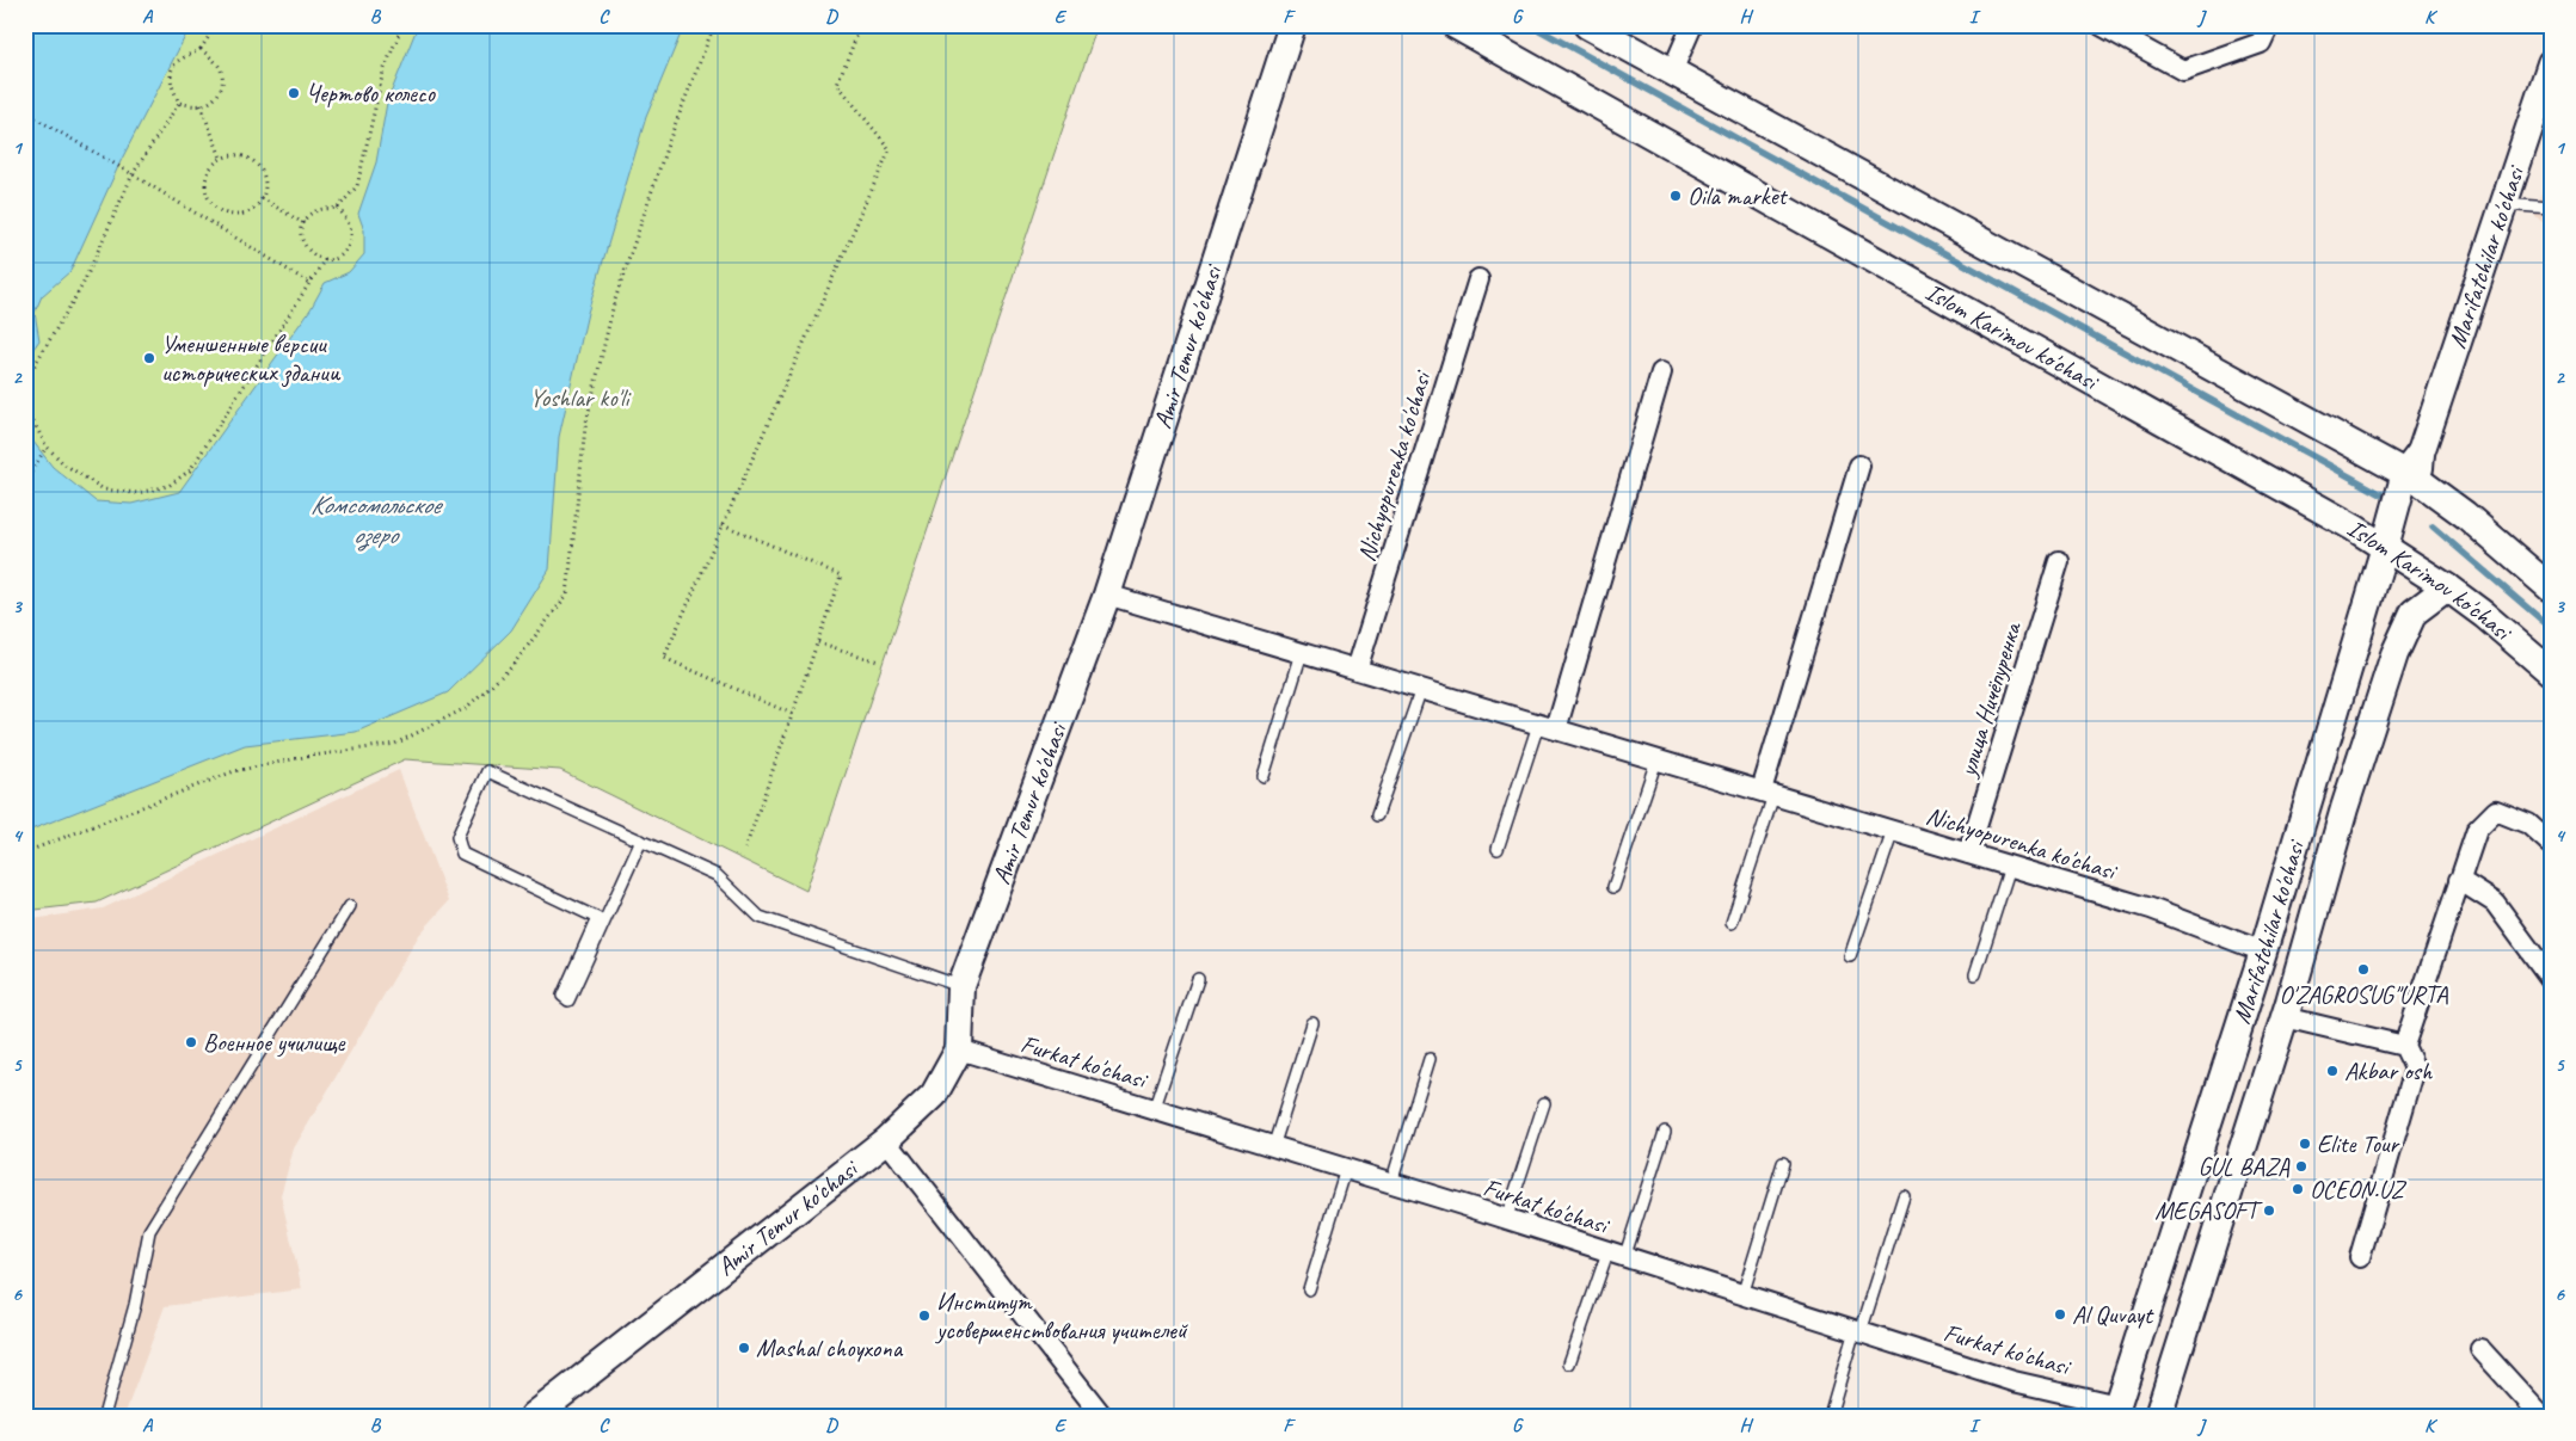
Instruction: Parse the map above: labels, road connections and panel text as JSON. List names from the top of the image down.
{
  "streets": {
    "street": [
      "Marifatchilar ko'chasi",
      "Islom Karimov ko'chasi",
      "Amir Temur ko'chasi",
      "Nichyopurenka ko'chasi",
      "улица Ничёпуренка",
      "Furkat ko'chasi"
    ]
  },
  "crossings": [
    ["Marifatchilar ko'chasi", "Islom Karimov ko'chasi"],
    ["Marifatchilar ko'chasi", "Nichyopurenka ko'chasi"],
    ["Marifatchilar ko'chasi", "Furkat ko'chasi"],
    ["Amir Temur ko'chasi", "Nichyopurenka ko'chasi"],
    ["Amir Temur ko'chasi", "Furkat ko'chasi"],
    ["Nichyopurenka ko'chasi", "улица Ничёпуренка"]
  ],
  "water": ["Комсомольское озеро"],
  "parks": ["Yoshlar ko'li"],
  "places": [
    "Чертово колесо",
    "Oila market",
    "Уменшенные версии исторических здании",
    "O'ZAGROSUG\"URTA",
    "Военное училище",
    "Akbar osh",
    "Elite Tour",
    "GUL BAZA",
    "OCEON.UZ",
    "MEGASOFT",
    "Al Quvayt",
    "Институт усовершенствования учителей",
    "Mashal choyxona"
  ],
  "grid": {
    "columns": [
      "A",
      "B",
      "C",
      "D",
      "E",
      "F",
      "G",
      "H",
      "I",
      "J",
      "K"
    ],
    "rows": [
      "1",
      "2",
      "3",
      "4",
      "5",
      "6"
    ]
  }
}
